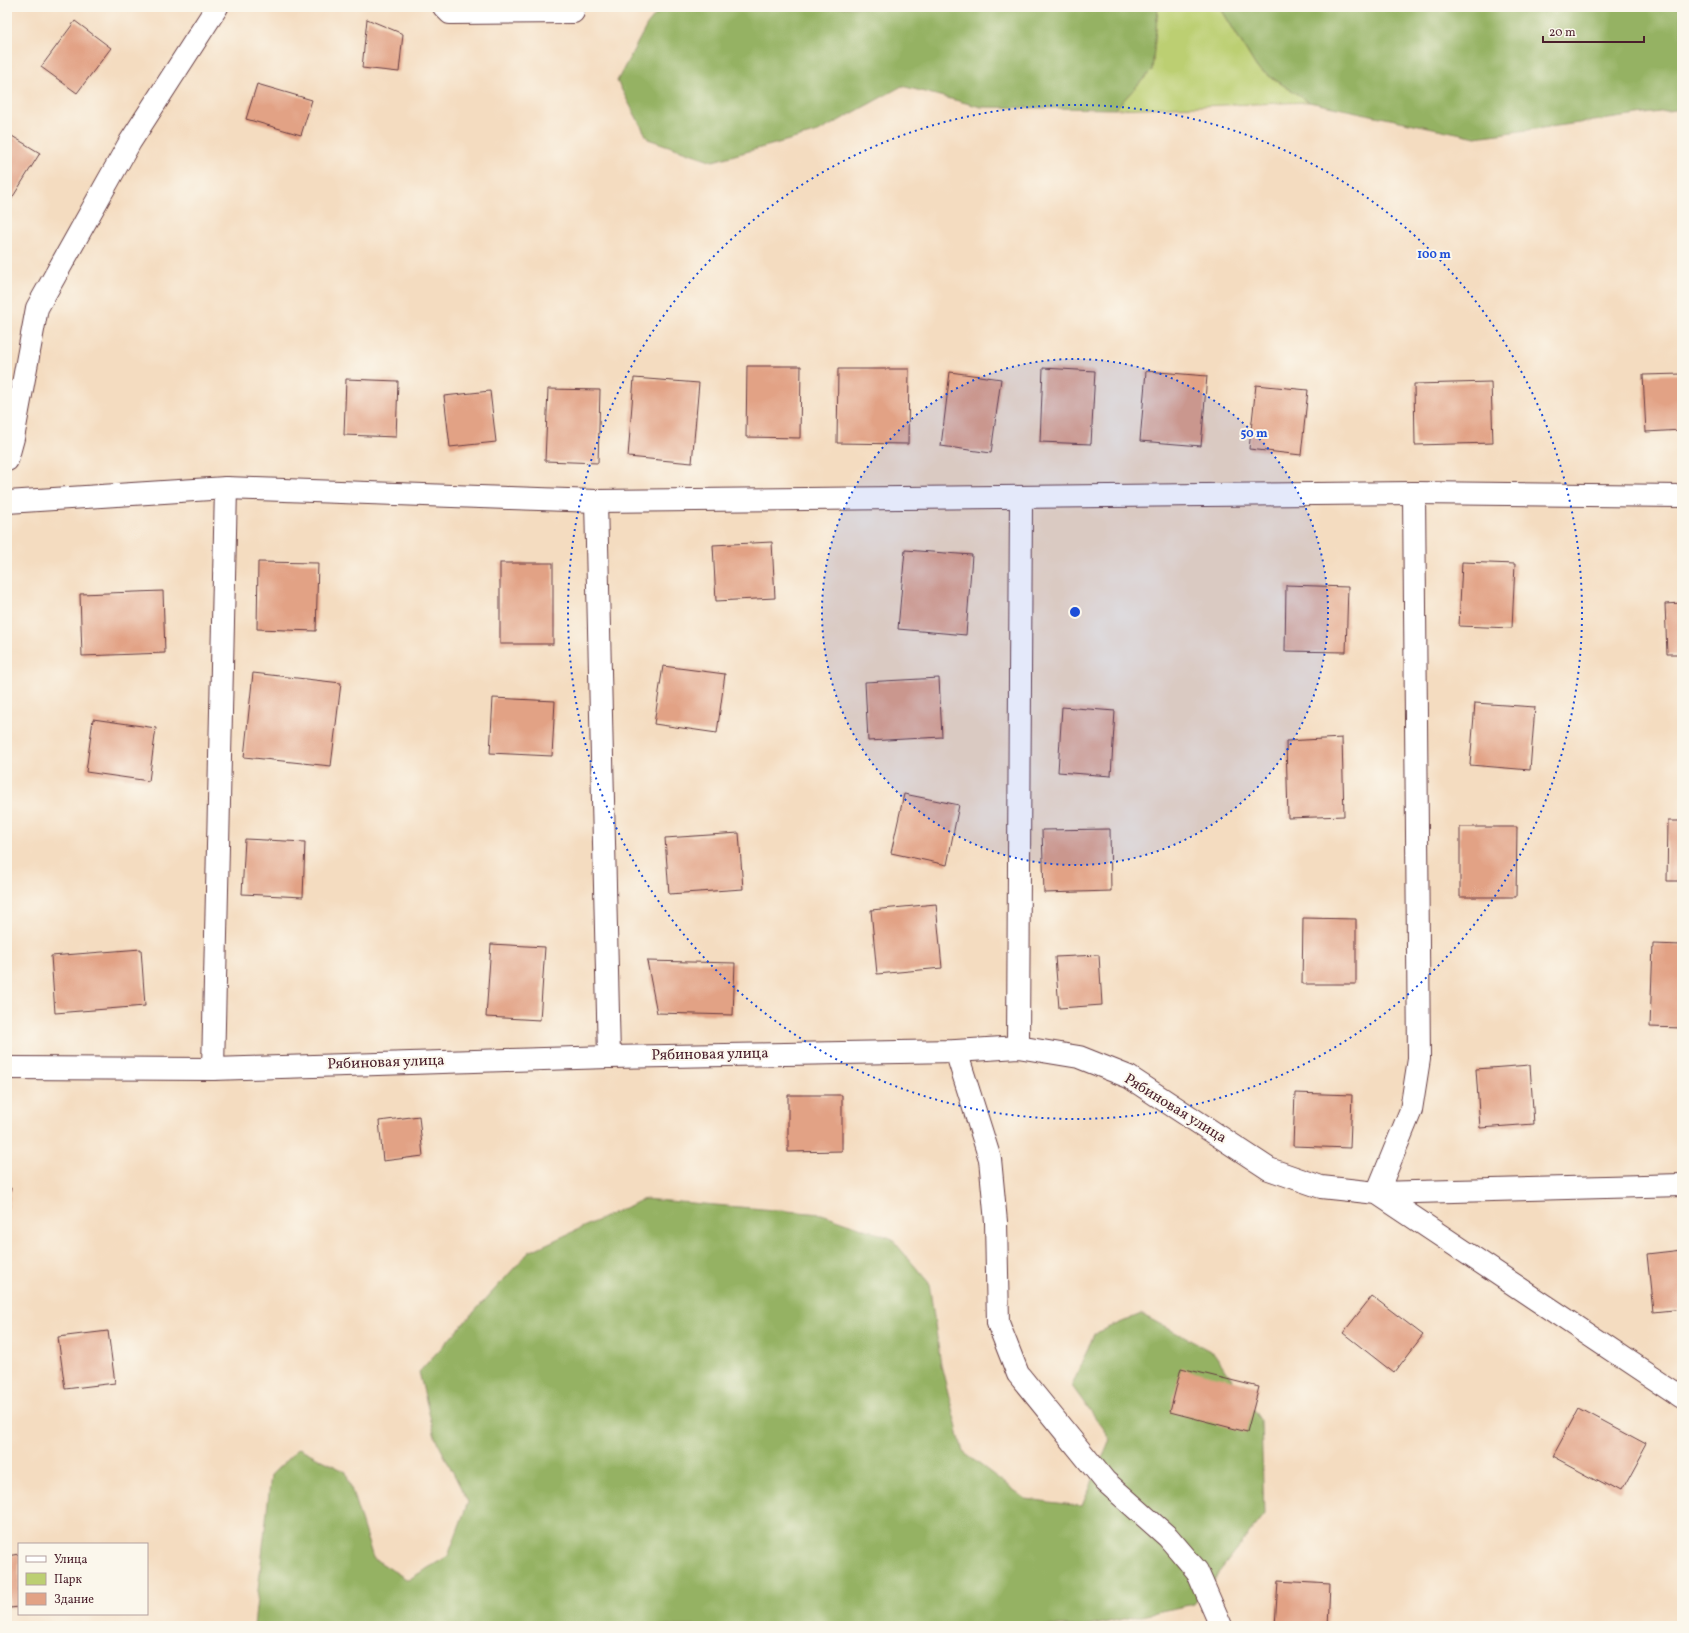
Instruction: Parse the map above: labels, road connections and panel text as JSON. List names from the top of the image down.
{
  "streets": {
    "street": ["Рябиновая улица"]
  },
  "legend": ["Улица", "Парк", "Здание"],
  "scale_bar": "20 m",
  "rings": ["100 m", "50 m"]
}
